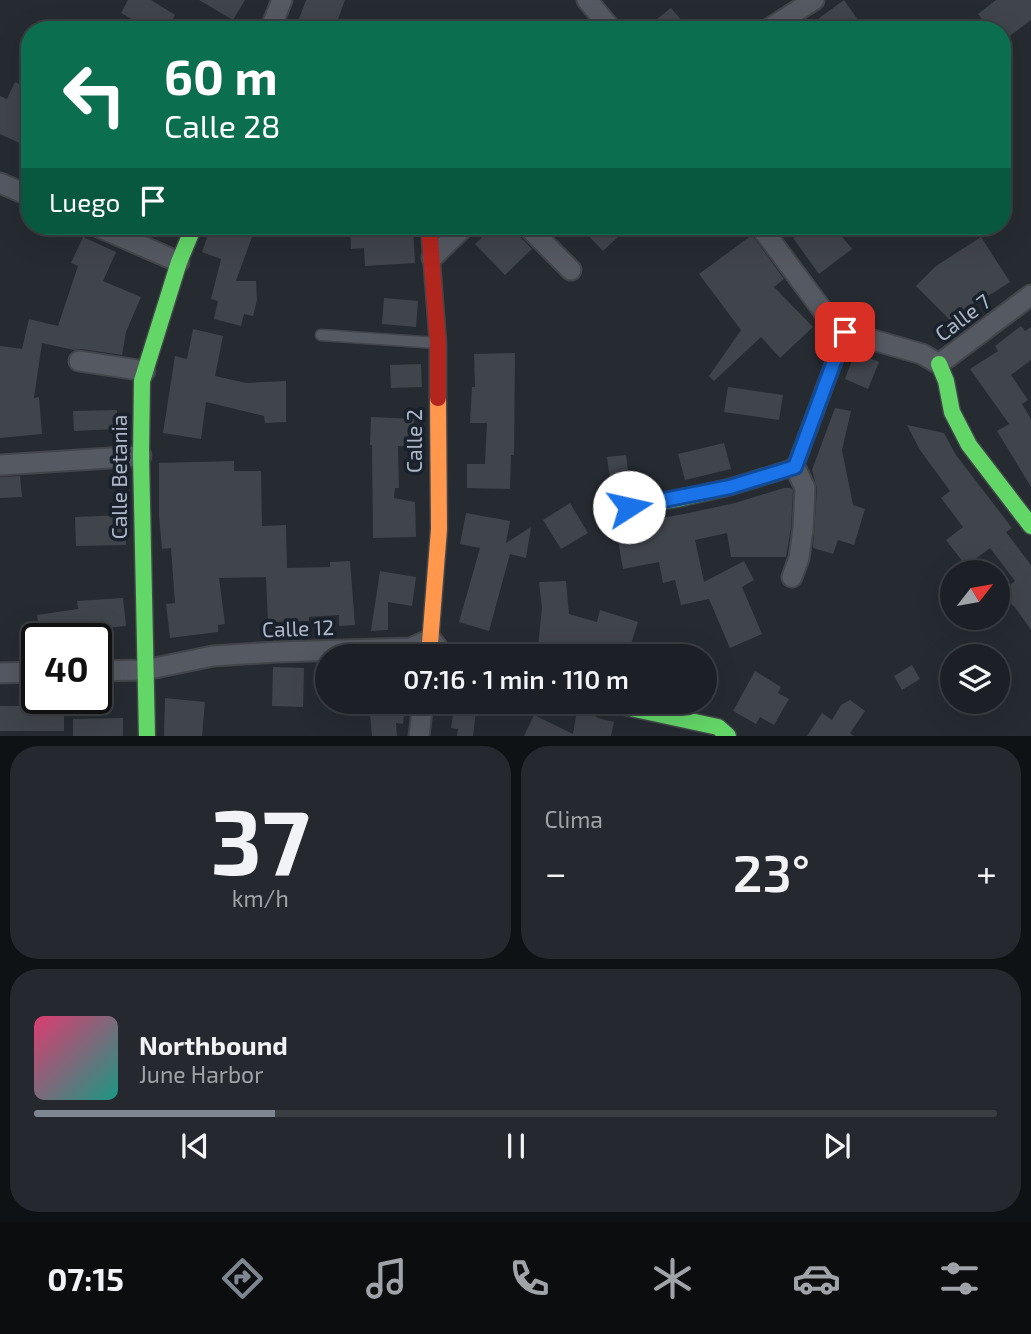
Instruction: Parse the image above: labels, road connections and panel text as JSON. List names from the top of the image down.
{
  "streets": {
    "street": [
      "Calle 7",
      "Calle 2",
      "Calle Betania",
      "Calle 12"
    ]
  },
  "crossings": [
    ["Calle Betania", "Calle 12"]
  ],
  "north": "top right",
  "page": {
    "turn": ["60 m", "Calle 28"],
    "then": "Luego",
    "limit": "40",
    "trip": "07:16 · 1 min · 110 m",
    "tile": [
      ["37", "km/h"],
      "Clima"
    ],
    "heat": ["−", "23°", "+"],
    "song": ["Northbound", "June Harbor"],
    "tabs": "07:15"
  }
}
